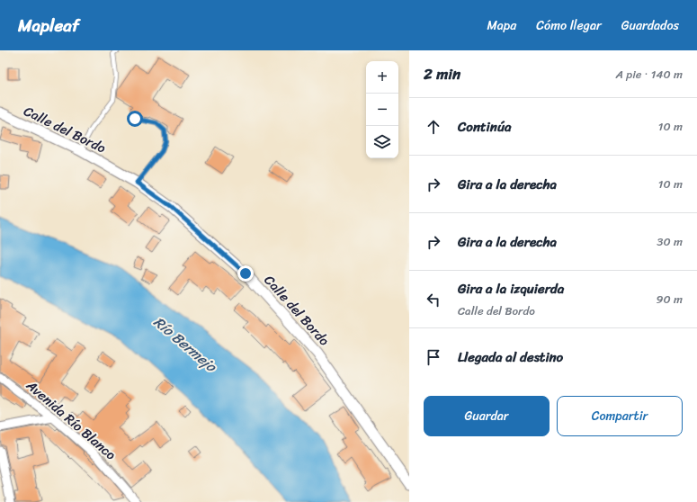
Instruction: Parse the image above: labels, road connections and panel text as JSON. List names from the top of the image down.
{
  "streets": {
    "street": ["Calle del Bordo", "Avenida Río Blanco"]
  },
  "water": ["Río Bermejo"],
  "page": {
    "header": "Mapleaf",
    "nav": ["Mapa", "Cómo llegar", "Guardados"],
    "heading": ["2 min", "A pie · 140 m"],
    "map_buttons": ["+", "−"],
    "list": [
      ["Continúa", "10 m"],
      ["Gira a la derecha", "10 m"],
      ["Gira a la derecha", "30 m"],
      ["Gira a la izquierda", "Calle del Bordo", "90 m"],
      "Llegada al destino"
    ],
    "buttons": ["Guardar", "Compartir"]
  }
}
